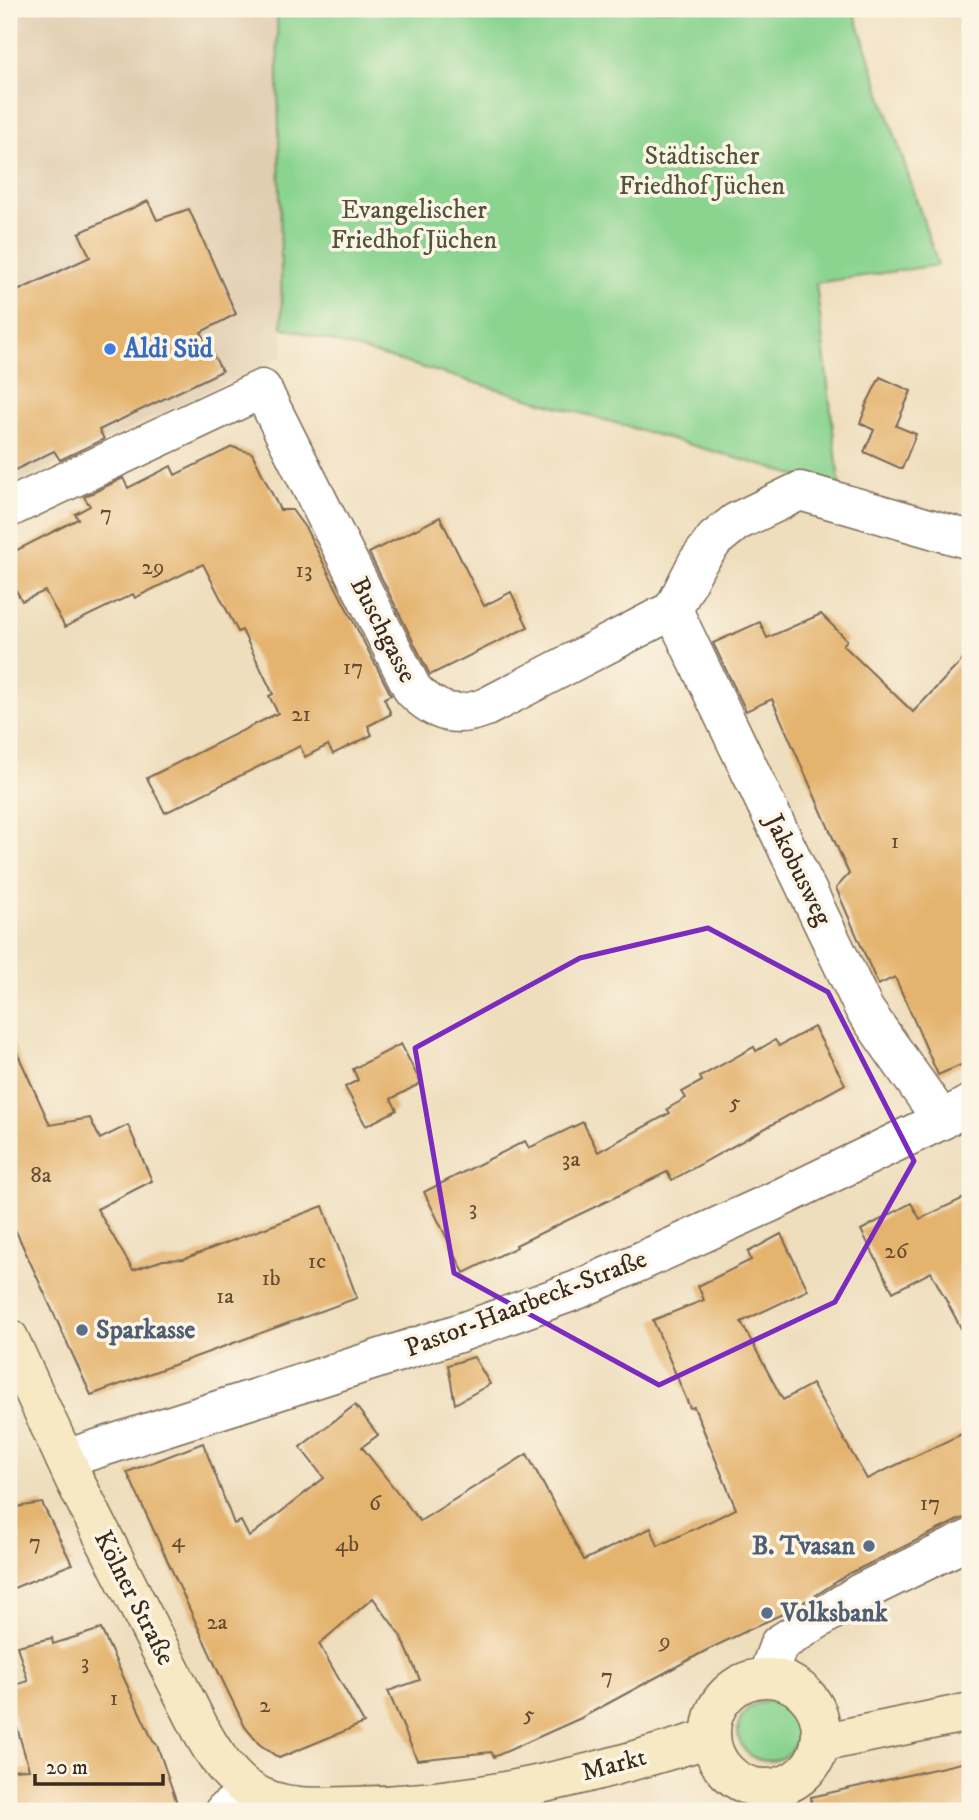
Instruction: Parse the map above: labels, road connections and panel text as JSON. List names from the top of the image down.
{
  "streets": {
    "main road": ["Kölner Straße", "Markt"],
    "street": ["Buschgasse", "Jakobusweg", "Pastor-Haarbeck-Straße"]
  },
  "crossings": [
    ["Buschgasse", "Jakobusweg"],
    ["Jakobusweg", "Pastor-Haarbeck-Straße"],
    ["Pastor-Haarbeck-Straße", "Kölner Straße"],
    ["Kölner Straße", "Markt"]
  ],
  "parks": ["Städtischer Friedhof Jüchen", "Evangelischer Friedhof Jüchen"],
  "places": [
    "Aldi Süd",
    "Sparkasse",
    "B. Tvasan",
    "Volksbank"
  ],
  "house_numbers": [
    "7",
    "29",
    "13",
    "17",
    "21",
    "1",
    "5",
    "3a",
    "8a",
    "3",
    "26",
    "1c",
    "1b",
    "1a",
    "6",
    "17",
    "4",
    "7",
    "4b",
    "2a",
    "9",
    "3",
    "7",
    "1",
    "2",
    "5"
  ],
  "scale_bar": "20 m"
}
